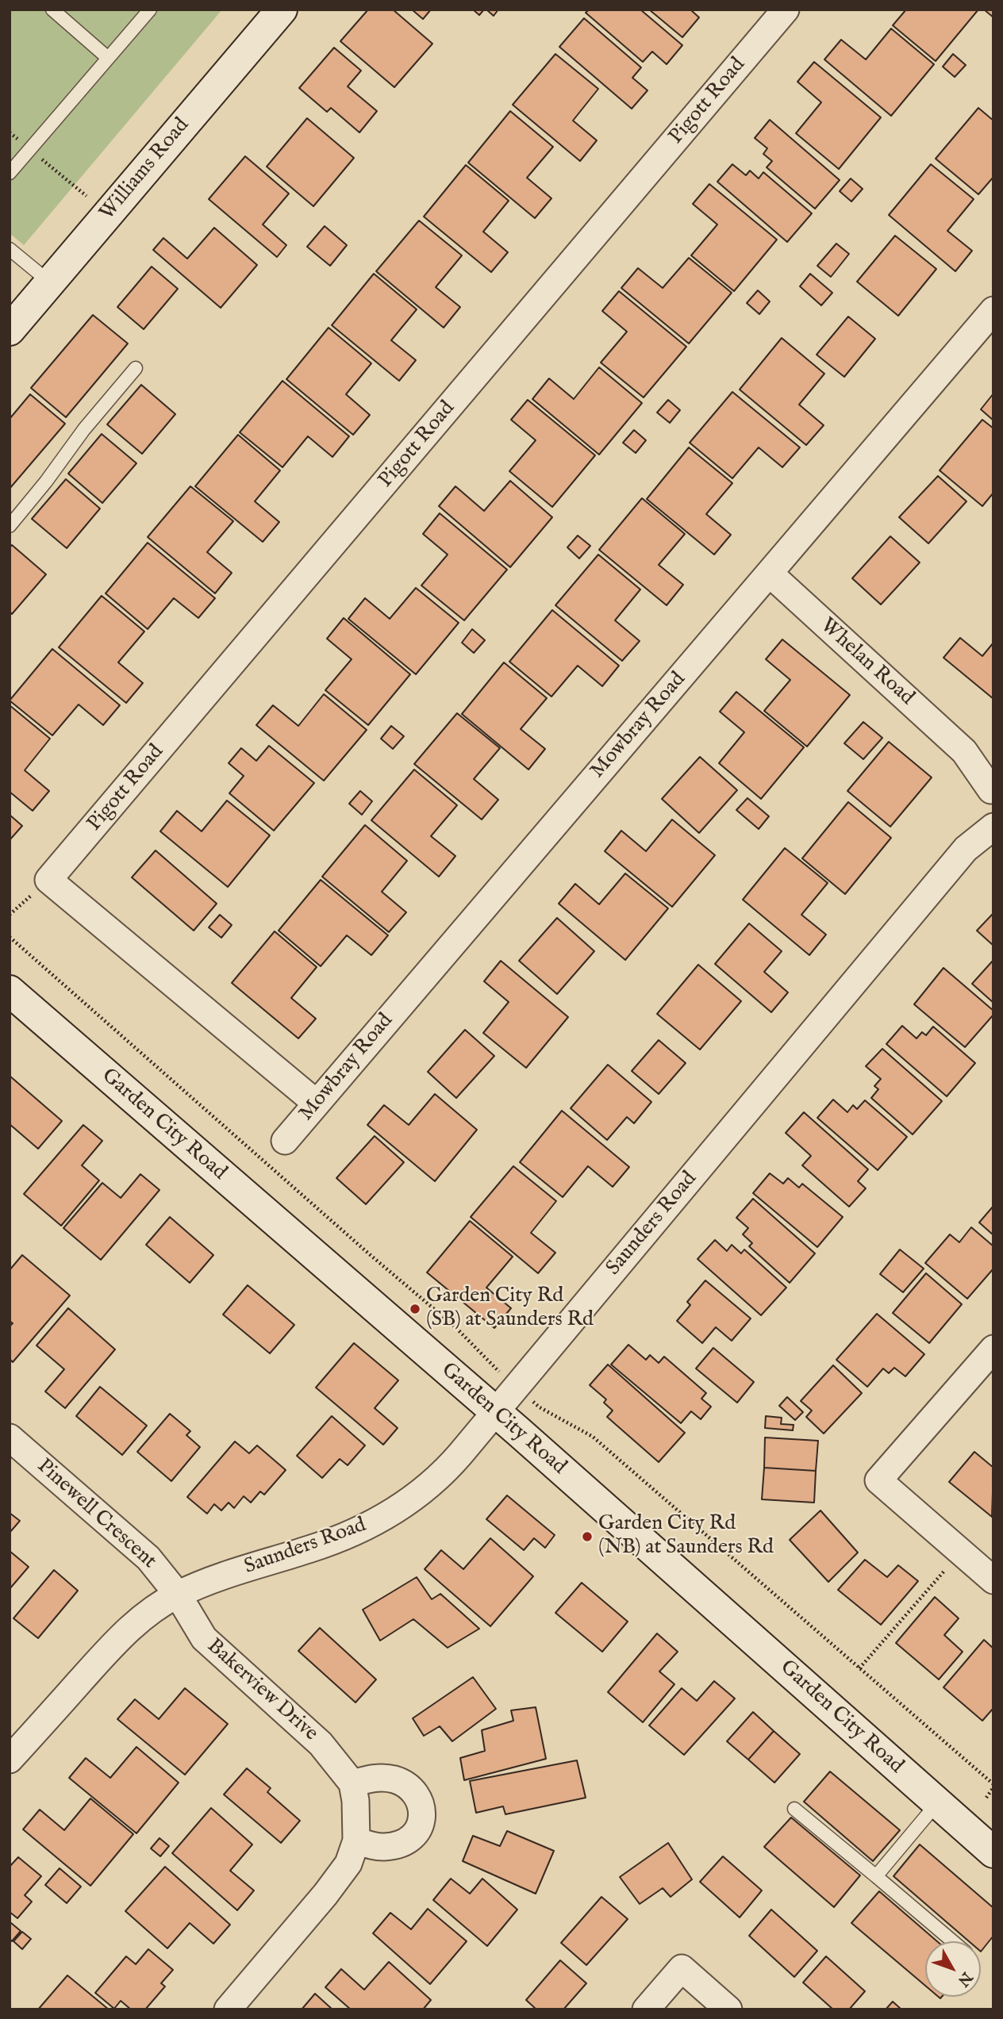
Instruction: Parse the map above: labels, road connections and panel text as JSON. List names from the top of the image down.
{
  "streets": {
    "street": [
      "Pigott Road",
      "Williams Road",
      "Whelan Road",
      "Mowbray Road",
      "Garden City Road",
      "Saunders Road",
      "Pinewell Crescent",
      "Bakerview Drive"
    ]
  },
  "crossings": [
    ["Pigott Road", "Mowbray Road"],
    ["Whelan Road", "Mowbray Road"],
    ["Whelan Road", "Saunders Road"],
    ["Garden City Road", "Saunders Road"],
    ["Saunders Road", "Pinewell Crescent"],
    ["Saunders Road", "Bakerview Drive"],
    ["Pinewell Crescent", "Bakerview Drive"]
  ],
  "places": ["Garden City Rd (SB) at Saunders Rd", "Garden City Rd (NB) at Saunders Rd"],
  "north": "bottom right"
}
